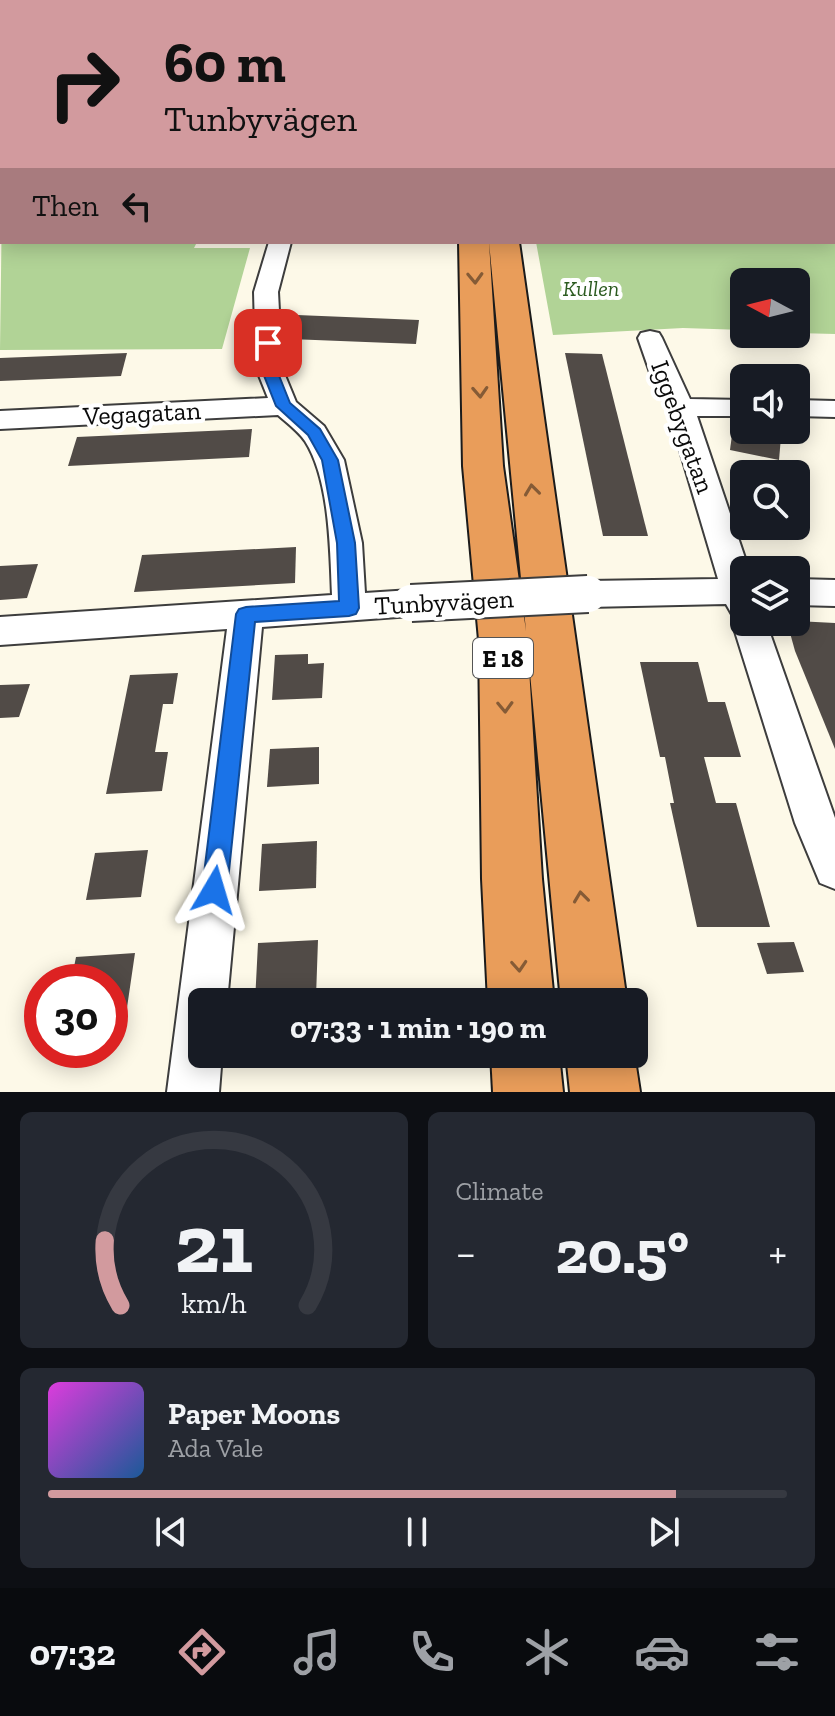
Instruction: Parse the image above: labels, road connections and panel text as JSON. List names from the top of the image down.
{
  "streets": {
    "highway": ["E 18"],
    "street": ["Vegagatan", "Iggebygatan", "Tunbyvägen"]
  },
  "parks": ["Kullen"],
  "north": "left",
  "page": {
    "turn": ["60 m", "Tunbyvägen"],
    "then": "Then",
    "limit": "30",
    "trip": "07:33 · 1 min · 190 m",
    "tile": "Climate",
    "heat": ["−", "20.5°", "+"],
    "song": ["Paper Moons", "Ada Vale"],
    "tabs": "07:32",
    "gauge": ["21", "km/h"]
  }
}
